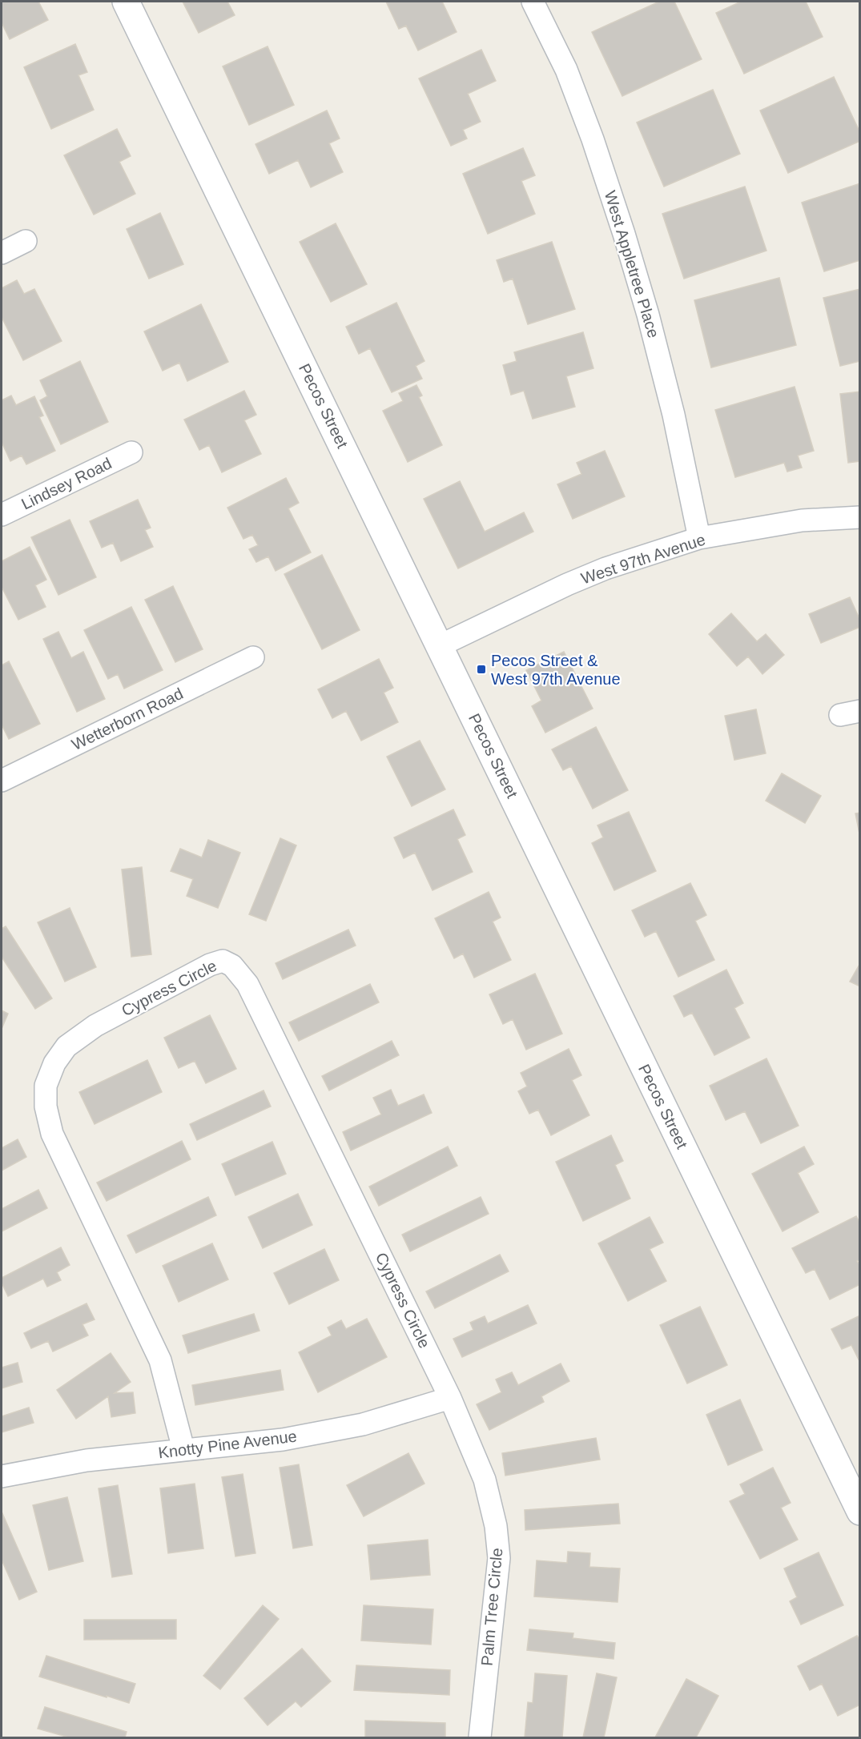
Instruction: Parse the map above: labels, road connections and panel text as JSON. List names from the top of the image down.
{
  "streets": {
    "street": [
      "West Appletree Place",
      "Pecos Street",
      "Lindsey Road",
      "West 97th Avenue",
      "Wetterborn Road",
      "Cypress Circle",
      "Knotty Pine Avenue",
      "Palm Tree Circle"
    ]
  },
  "crossings": [
    ["West Appletree Place", "West 97th Avenue"],
    ["Pecos Street", "West 97th Avenue"],
    ["Cypress Circle", "Knotty Pine Avenue"],
    ["Cypress Circle", "Palm Tree Circle"],
    ["Knotty Pine Avenue", "Palm Tree Circle"]
  ],
  "places": {
    "transit": ["Pecos Street & West 97th Avenue"]
  }
}
